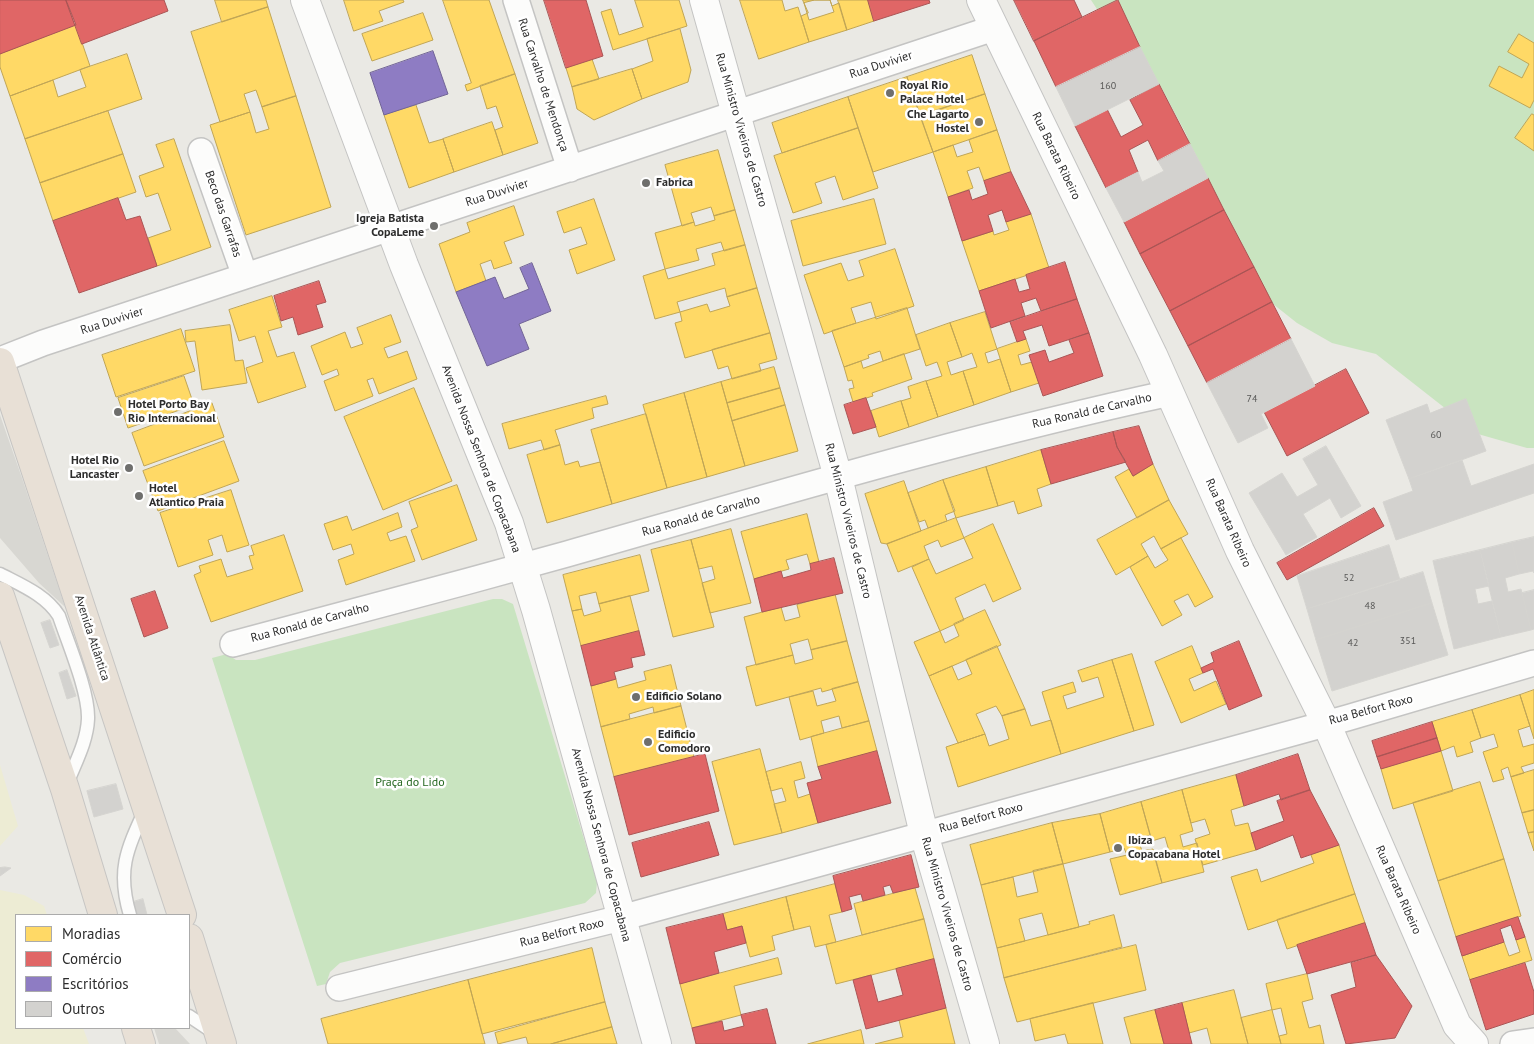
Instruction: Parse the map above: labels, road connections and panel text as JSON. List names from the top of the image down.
{
  "streets": {
    "highway": ["Avenida Atlântica"],
    "main road": ["Rua Ministro Viveiros de Castro", "Rua Barata Ribeiro", "Avenida Nossa Senhora de Copacabana"],
    "street": [
      "Rua Duvivier",
      "Rua Carvalho de Mendonça",
      "Beco das Garrafas",
      "Rua Ronald de Carvalho",
      "Rua Belfort Roxo"
    ]
  },
  "crossings": [
    ["Rua Duvivier", "Rua Carvalho de Mendonça"],
    ["Rua Duvivier", "Rua Ministro Viveiros de Castro"],
    ["Rua Duvivier", "Rua Barata Ribeiro"],
    ["Rua Duvivier", "Beco das Garrafas"],
    ["Rua Duvivier", "Avenida Nossa Senhora de Copacabana"],
    ["Rua Duvivier", "Avenida Atlântica"],
    ["Rua Ministro Viveiros de Castro", "Rua Ronald de Carvalho"],
    ["Rua Ministro Viveiros de Castro", "Rua Belfort Roxo"],
    ["Rua Barata Ribeiro", "Rua Ronald de Carvalho"],
    ["Rua Barata Ribeiro", "Rua Belfort Roxo"],
    ["Rua Ronald de Carvalho", "Avenida Nossa Senhora de Copacabana"],
    ["Avenida Nossa Senhora de Copacabana", "Rua Belfort Roxo"]
  ],
  "parks": ["Praça do Lido"],
  "places": [
    "Royal Rio Palace Hotel",
    "Che Lagarto Hostel",
    "Fabrica",
    "Igreja Batista CopaLeme",
    "Hotel Porto Bay Rio Internacional",
    "Hotel Rio Lancaster",
    "Hotel Atlantico Praia",
    "Edificio Solano",
    "Edificio Comodoro",
    "Ibiza Copacabana Hotel"
  ],
  "house_numbers": [
    "160",
    "74",
    "60",
    "52",
    "48",
    "351",
    "42"
  ],
  "legend": [
    "Moradias",
    "Comércio",
    "Escritórios",
    "Outros"
  ]
}
